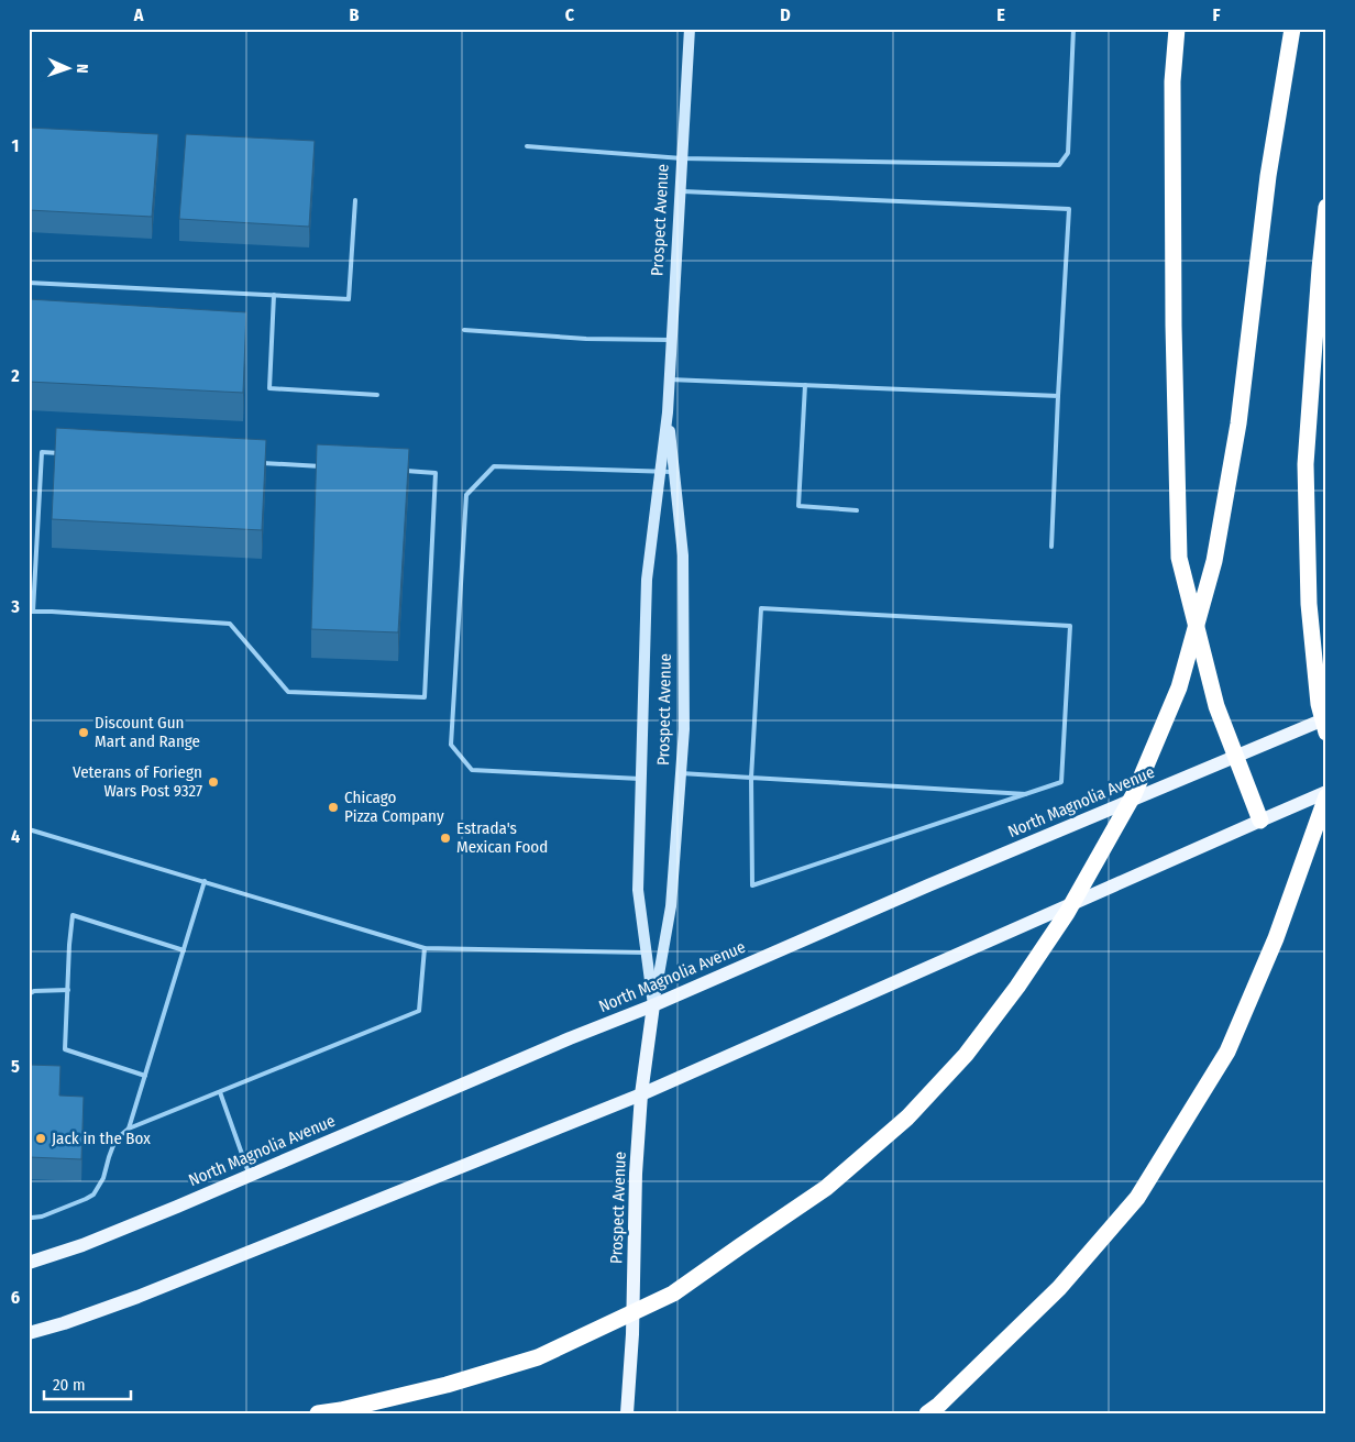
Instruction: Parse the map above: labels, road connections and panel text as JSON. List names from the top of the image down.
{
  "streets": {
    "main road": ["Prospect Avenue", "North Magnolia Avenue"]
  },
  "crossings": [
    ["Prospect Avenue", "North Magnolia Avenue"]
  ],
  "places": [
    "Discount Gun Mart and Range",
    "Veterans of Foriegn Wars Post 9327",
    "Chicago Pizza Company",
    "Estrada's Mexican Food",
    "Jack in the Box"
  ],
  "scale_bar": "20 m",
  "north": "right",
  "grid": {
    "columns": [
      "A",
      "B",
      "C",
      "D",
      "E",
      "F"
    ],
    "rows": [
      "1",
      "2",
      "3",
      "4",
      "5",
      "6"
    ]
  }
}
